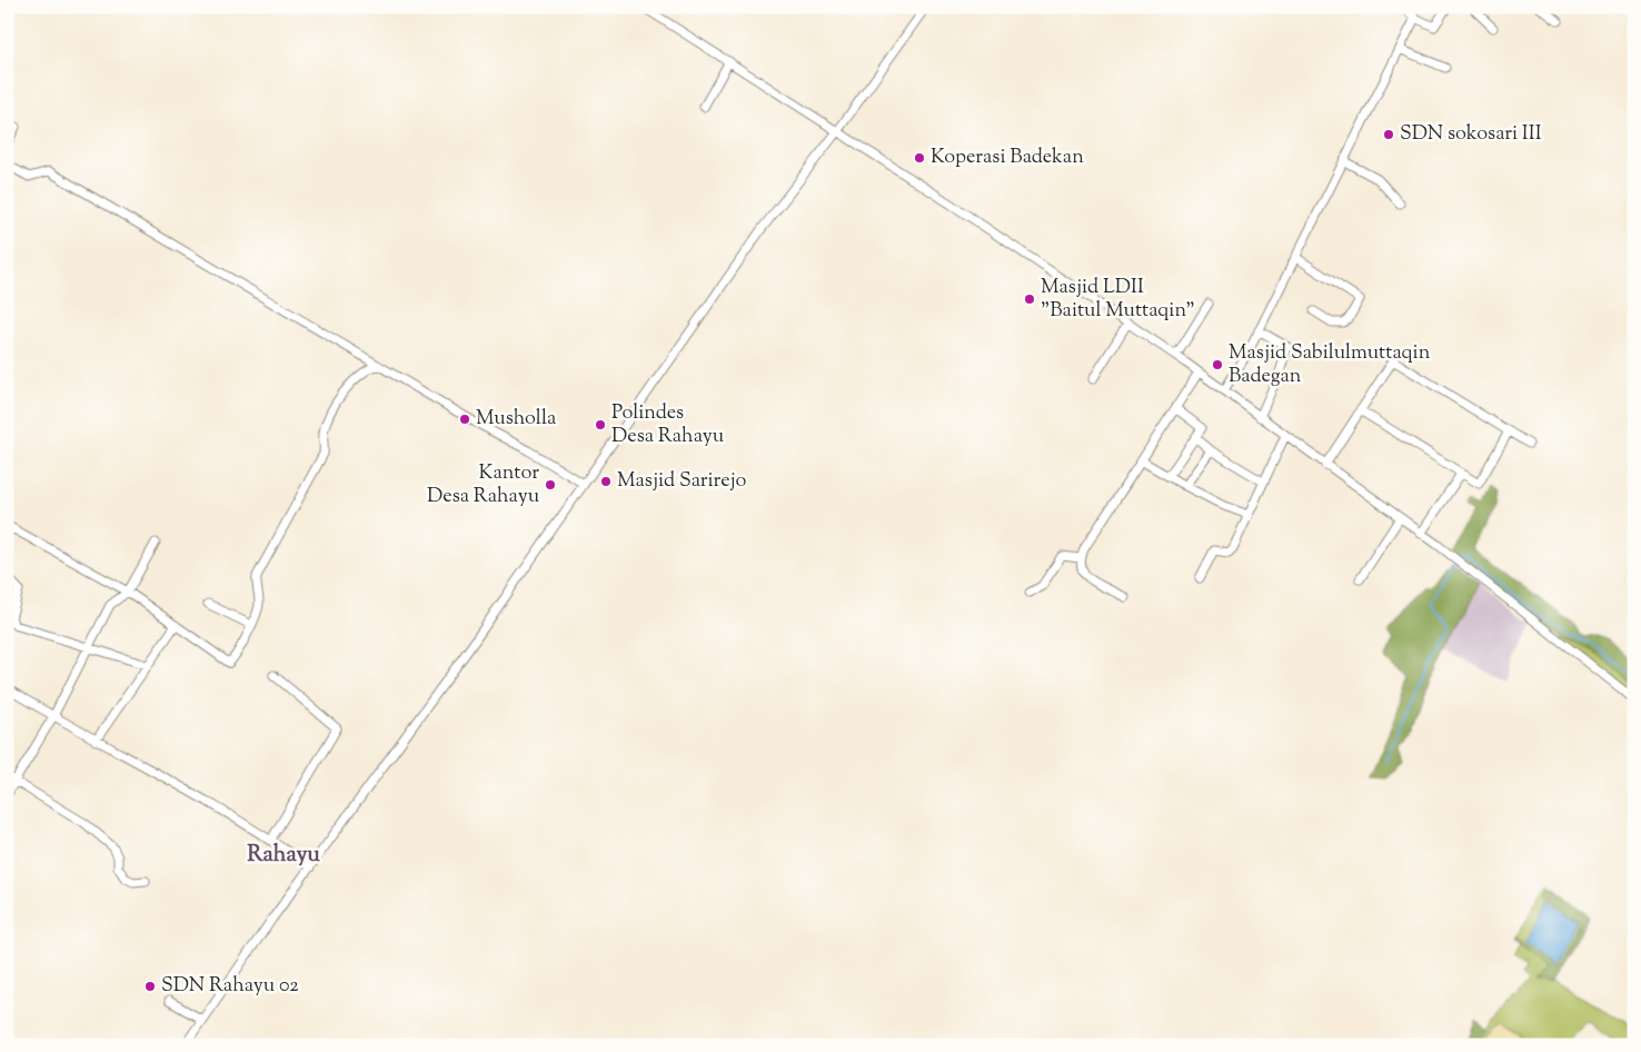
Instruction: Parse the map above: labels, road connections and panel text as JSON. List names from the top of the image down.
{
  "districts": ["Rahayu"],
  "places": [
    "SDN sokosari III",
    "Koperasi Badekan",
    "Masjid LDII \"Baitul Muttaqin\"",
    "Masjid Sabilulmuttaqin Badegan",
    "Musholla",
    "Polindes Desa Rahayu",
    "Masjid Sarirejo",
    "Kantor Desa Rahayu",
    "SDN Rahayu 02"
  ]
}
